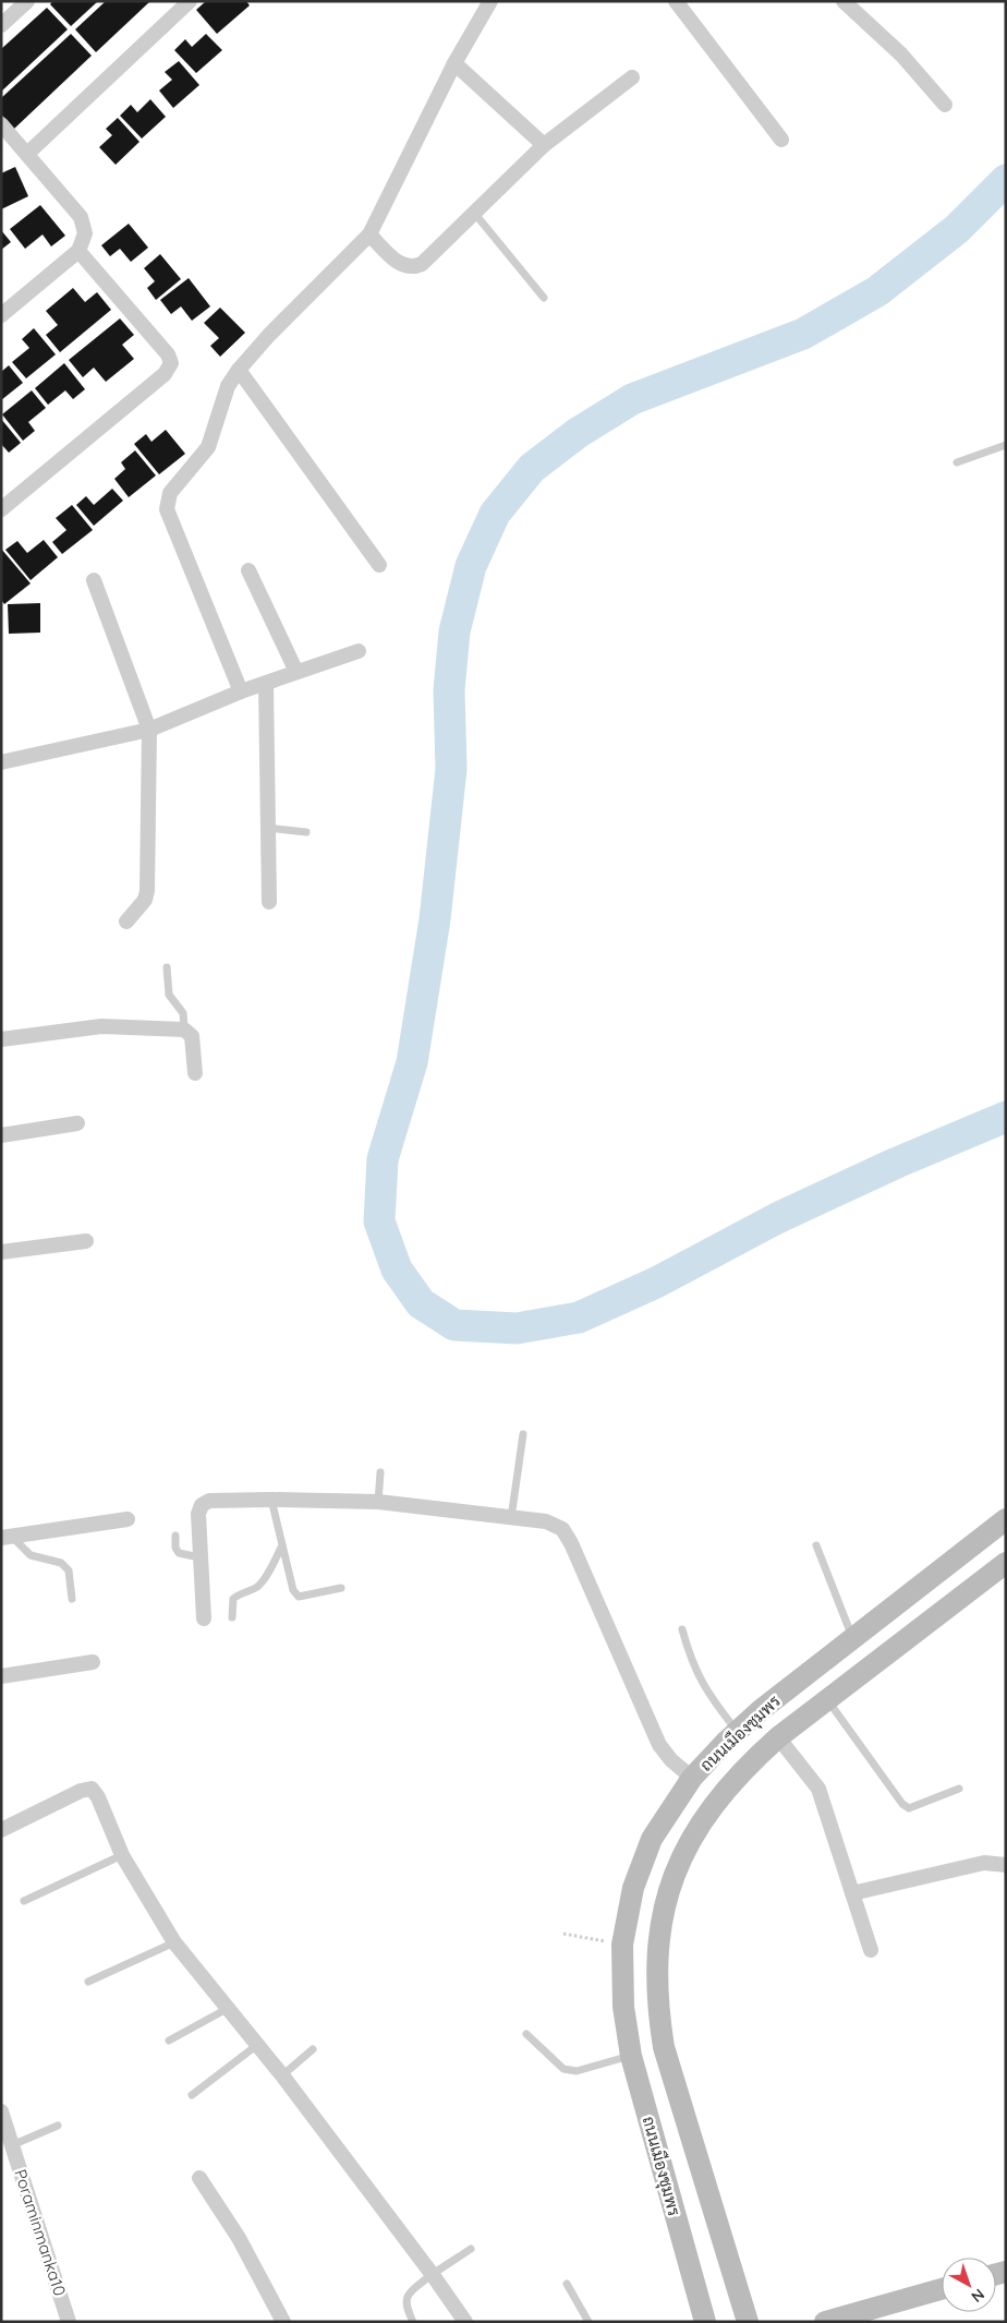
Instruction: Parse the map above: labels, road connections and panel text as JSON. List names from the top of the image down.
{
  "streets": {
    "main road": ["ถนนเมืองชุมพร"],
    "street": ["Poraminmanka10"]
  },
  "north": "bottom right"
}
